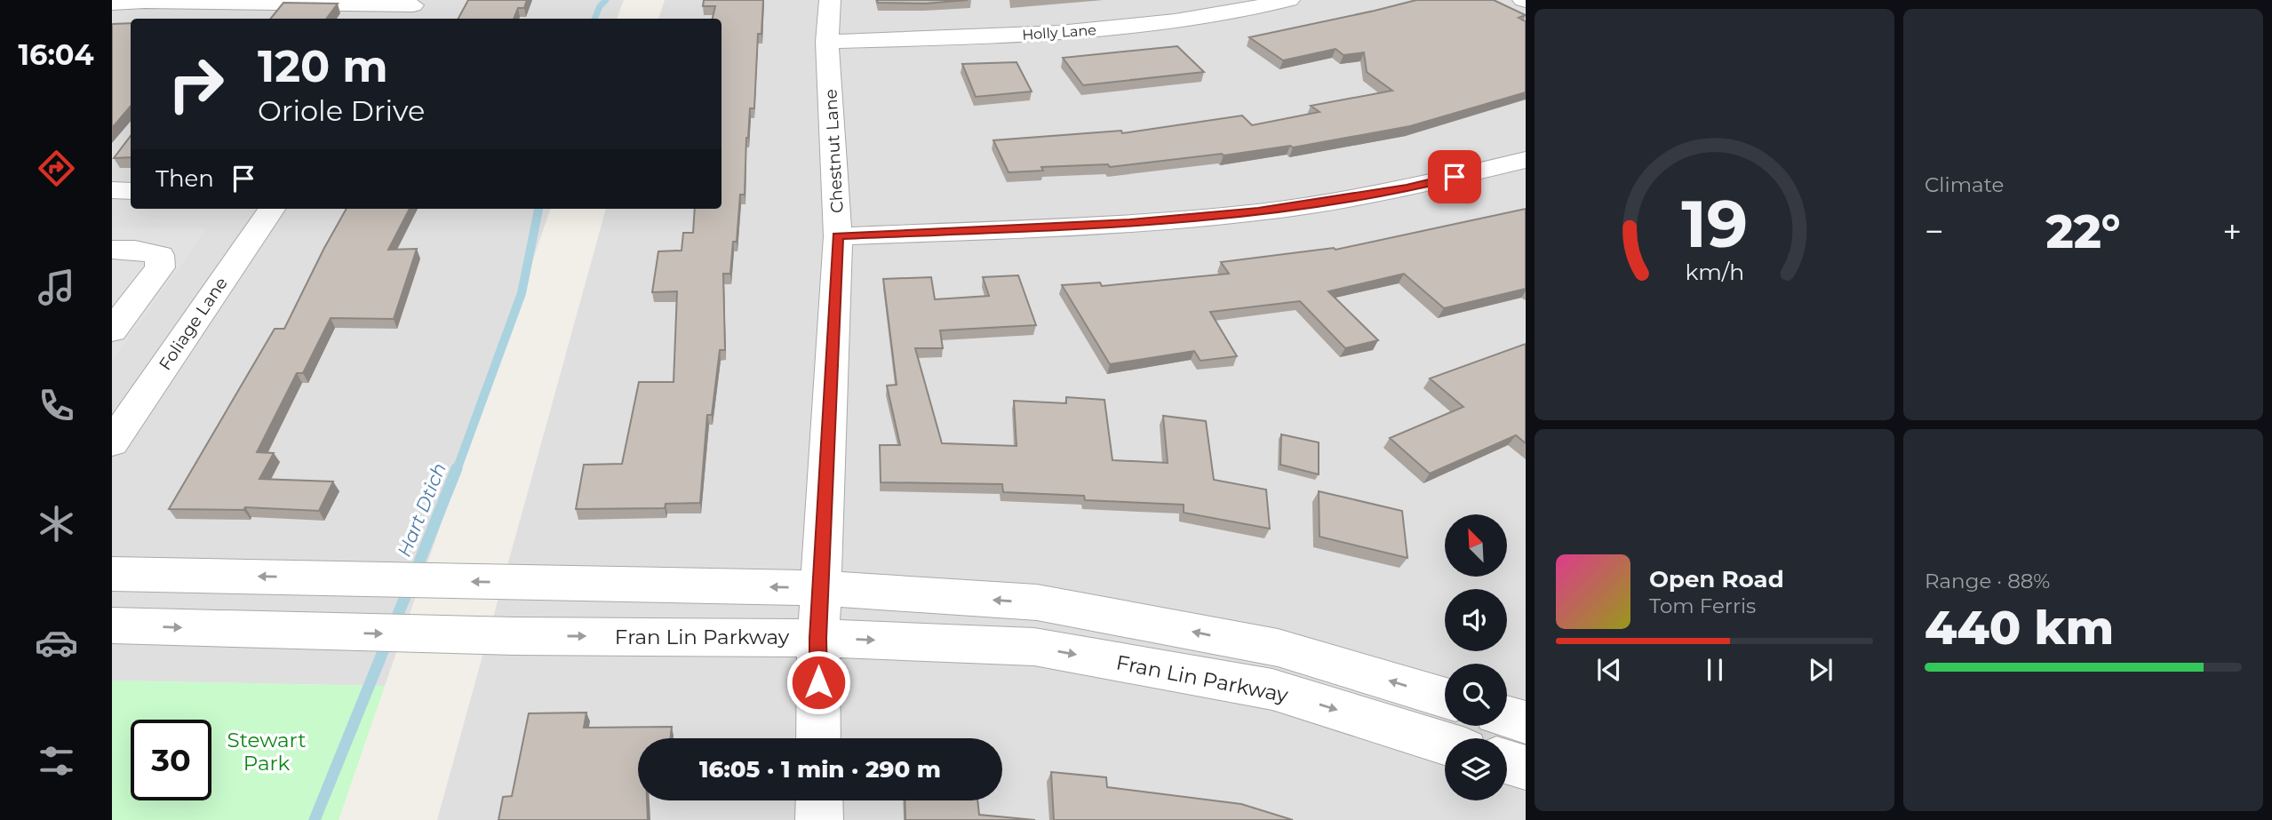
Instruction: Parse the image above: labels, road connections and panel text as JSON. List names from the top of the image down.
{
  "streets": {
    "street": [
      "Holly Lane",
      "Chestnut Lane",
      "Foliage Lane",
      "Fran Lin Parkway"
    ]
  },
  "crossings": [
    ["Holly Lane", "Chestnut Lane"],
    ["Chestnut Lane", "Fran Lin Parkway"]
  ],
  "water": ["Hart Dtich"],
  "parks": ["Stewart Park"],
  "north": "top left",
  "page": {
    "tabs": "16:04",
    "tile": [
      "Climate",
      ["Range · 88%", "440 km"]
    ],
    "turn": ["120 m", "Oriole Drive"],
    "then": "Then",
    "heat": ["−", "22°", "+"],
    "song": ["Open Road", "Tom Ferris"],
    "limit": "30",
    "trip": "16:05 · 1 min · 290 m",
    "gauge": ["19", "km/h"]
  }
}
